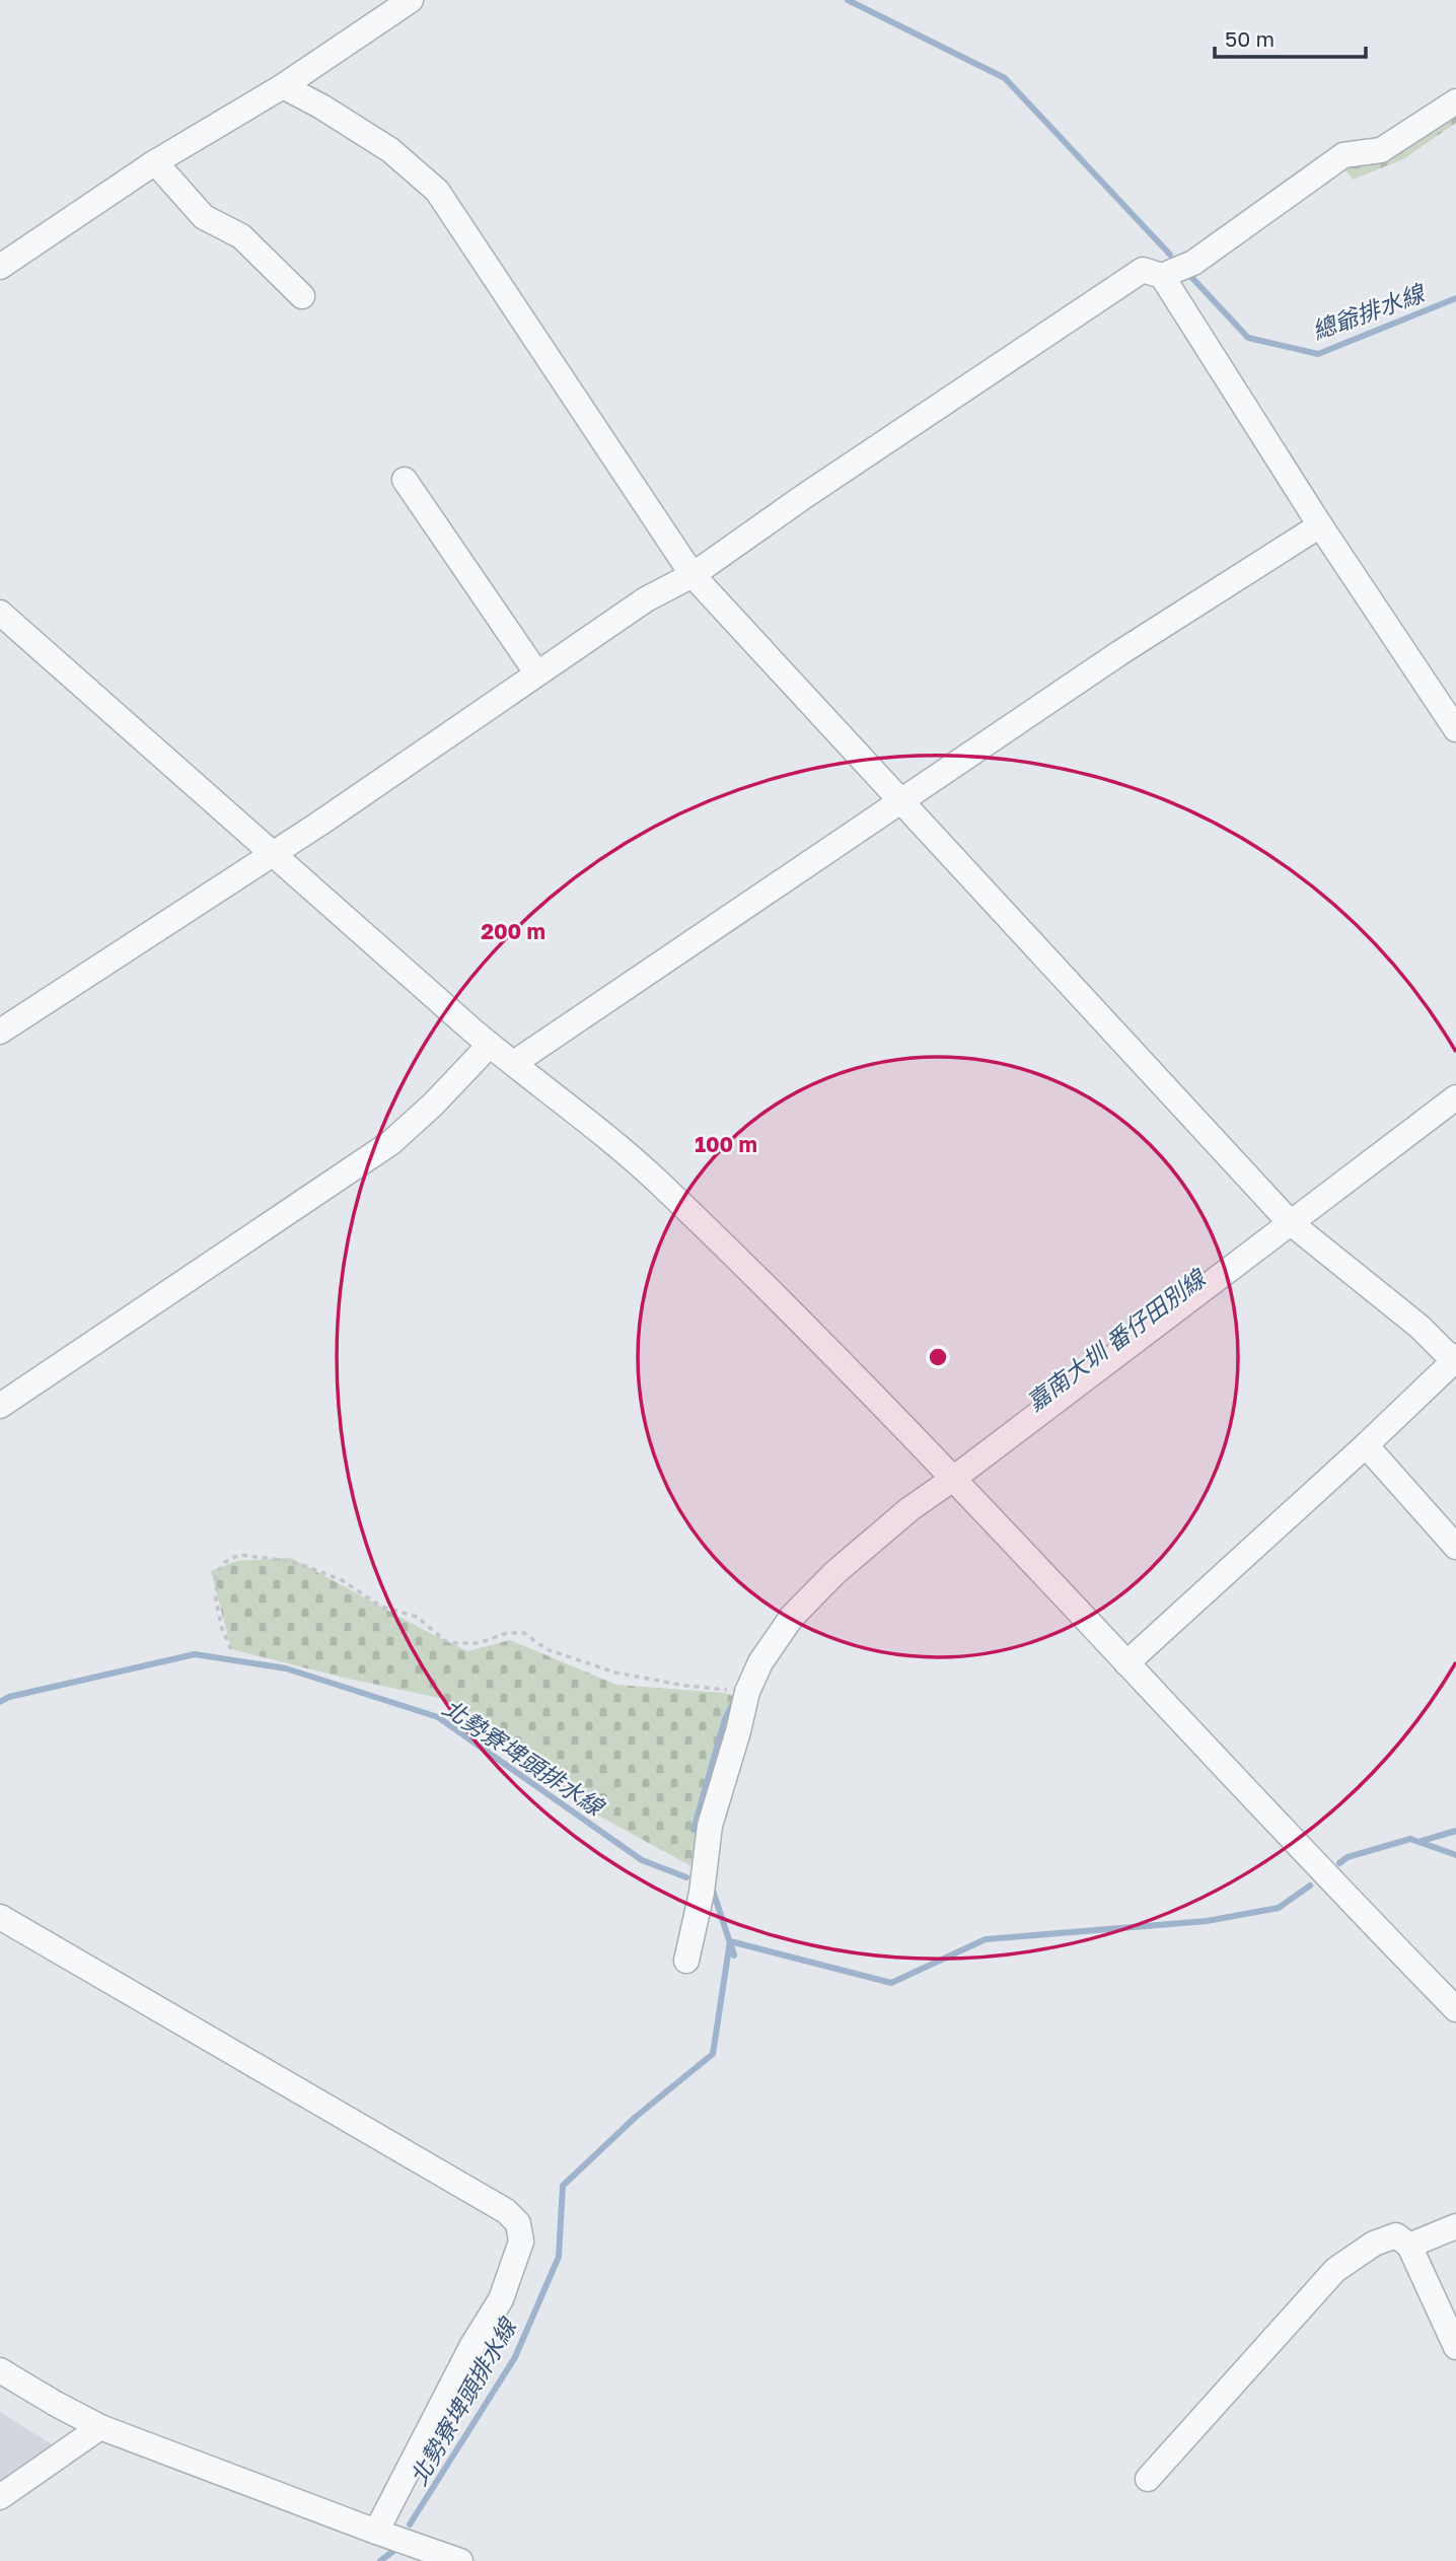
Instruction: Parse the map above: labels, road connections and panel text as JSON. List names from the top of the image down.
{
  "water": ["總爺排水線", "嘉南大圳 番仔田別線", "北勢寮埤頭排水線"],
  "scale_bar": "50 m",
  "rings": ["200 m", "100 m"]
}
